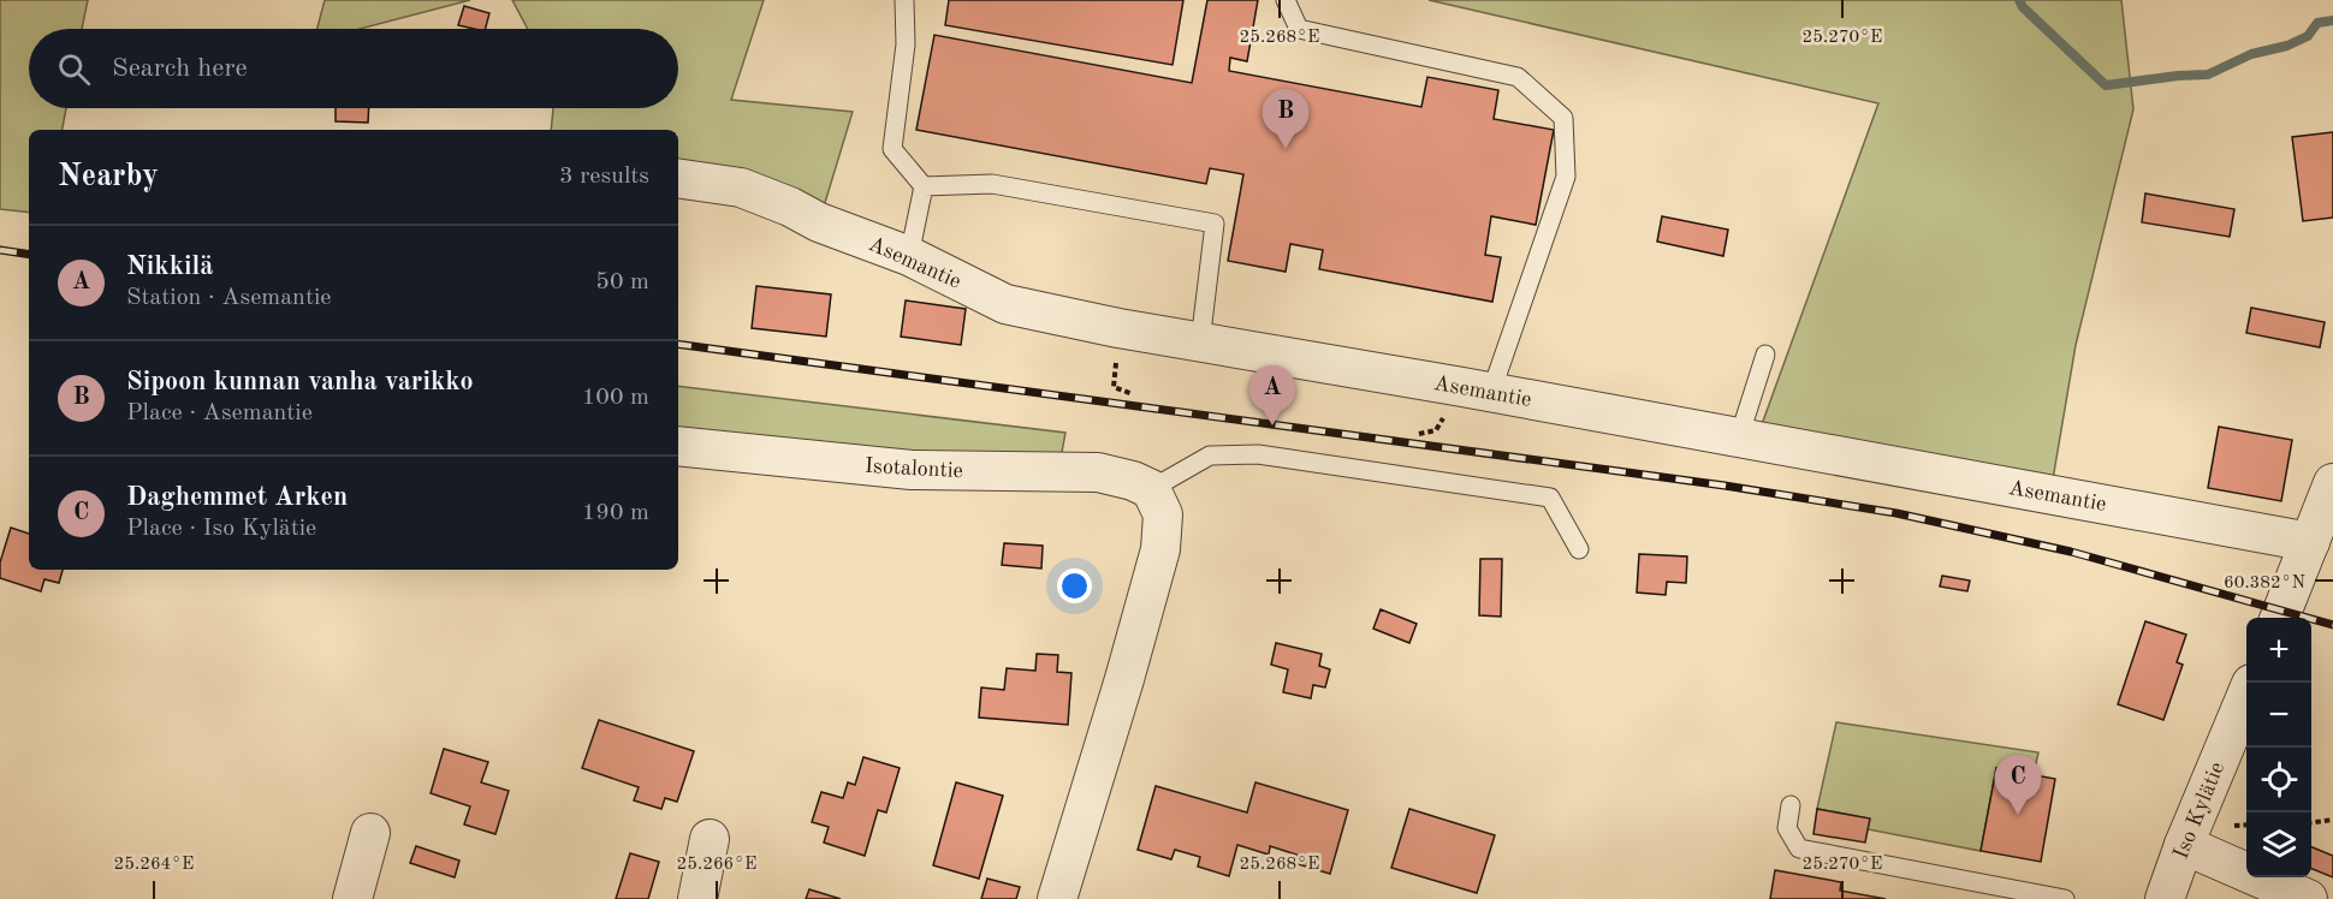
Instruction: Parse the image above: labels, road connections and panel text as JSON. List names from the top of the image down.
{
  "streets": {
    "street": ["Asemantie", "Isotalontie", "Iso Kylätie"]
  },
  "page": {
    "search": "Search here",
    "pins": ["B", "A", "C"],
    "heading": ["Nearby", "3 results"],
    "list": [
      {
        "mark": "A",
        "name": "Nikkilä",
        "note": "Station · Asemantie",
        "value": "50 m"
      },
      {
        "mark": "B",
        "name": "Sipoon kunnan vanha varikko",
        "note": "Place · Asemantie",
        "value": "100 m"
      },
      {
        "mark": "C",
        "name": "Daghemmet Arken",
        "note": "Place · Iso Kylätie",
        "value": "190 m"
      }
    ],
    "map_buttons": ["+", "−"]
  },
  "coordinates": [
    "25.268°E",
    "25.270°E",
    "60.382°N",
    "25.264°E",
    "25.266°E"
  ]
}
